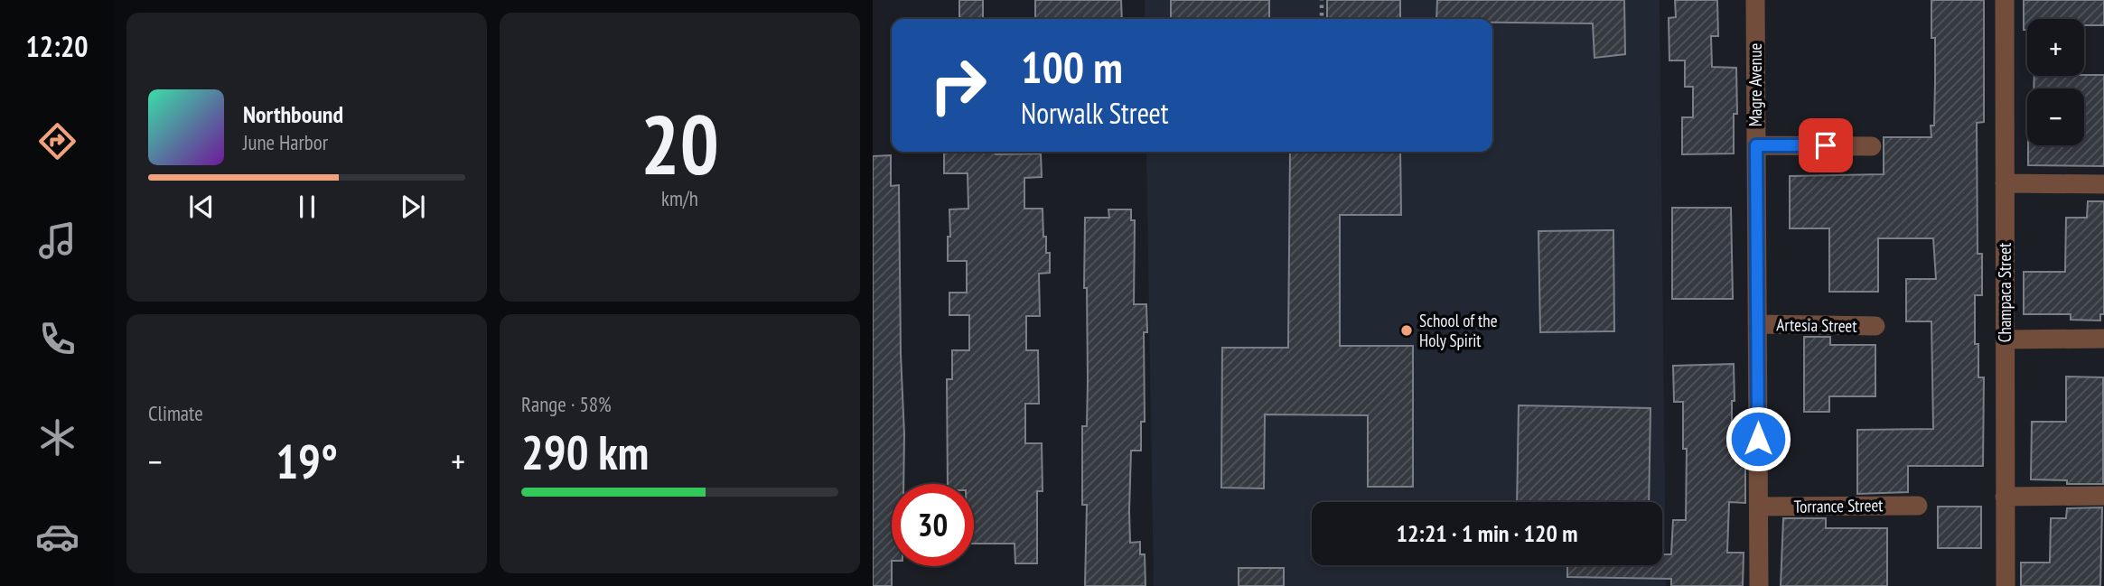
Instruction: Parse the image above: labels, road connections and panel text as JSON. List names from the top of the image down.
{
  "streets": {
    "street": [
      "Magre Avenue",
      "Champaca Street",
      "Artesia Street",
      "Torrance Street"
    ]
  },
  "crossings": [
    ["Magre Avenue", "Artesia Street"],
    ["Magre Avenue", "Torrance Street"]
  ],
  "places": ["School of the Holy Spirit"],
  "page": {
    "tabs": "12:20",
    "tile": [
      ["20", "km/h"],
      "Climate",
      ["Range · 58%", "290 km"]
    ],
    "map_buttons": ["+", "−"],
    "turn": ["100 m", "Norwalk Street"],
    "song": ["Northbound", "June Harbor"],
    "heat": ["−", "19°", "+"],
    "limit": "30",
    "trip": "12:21 · 1 min · 120 m"
  }
}
